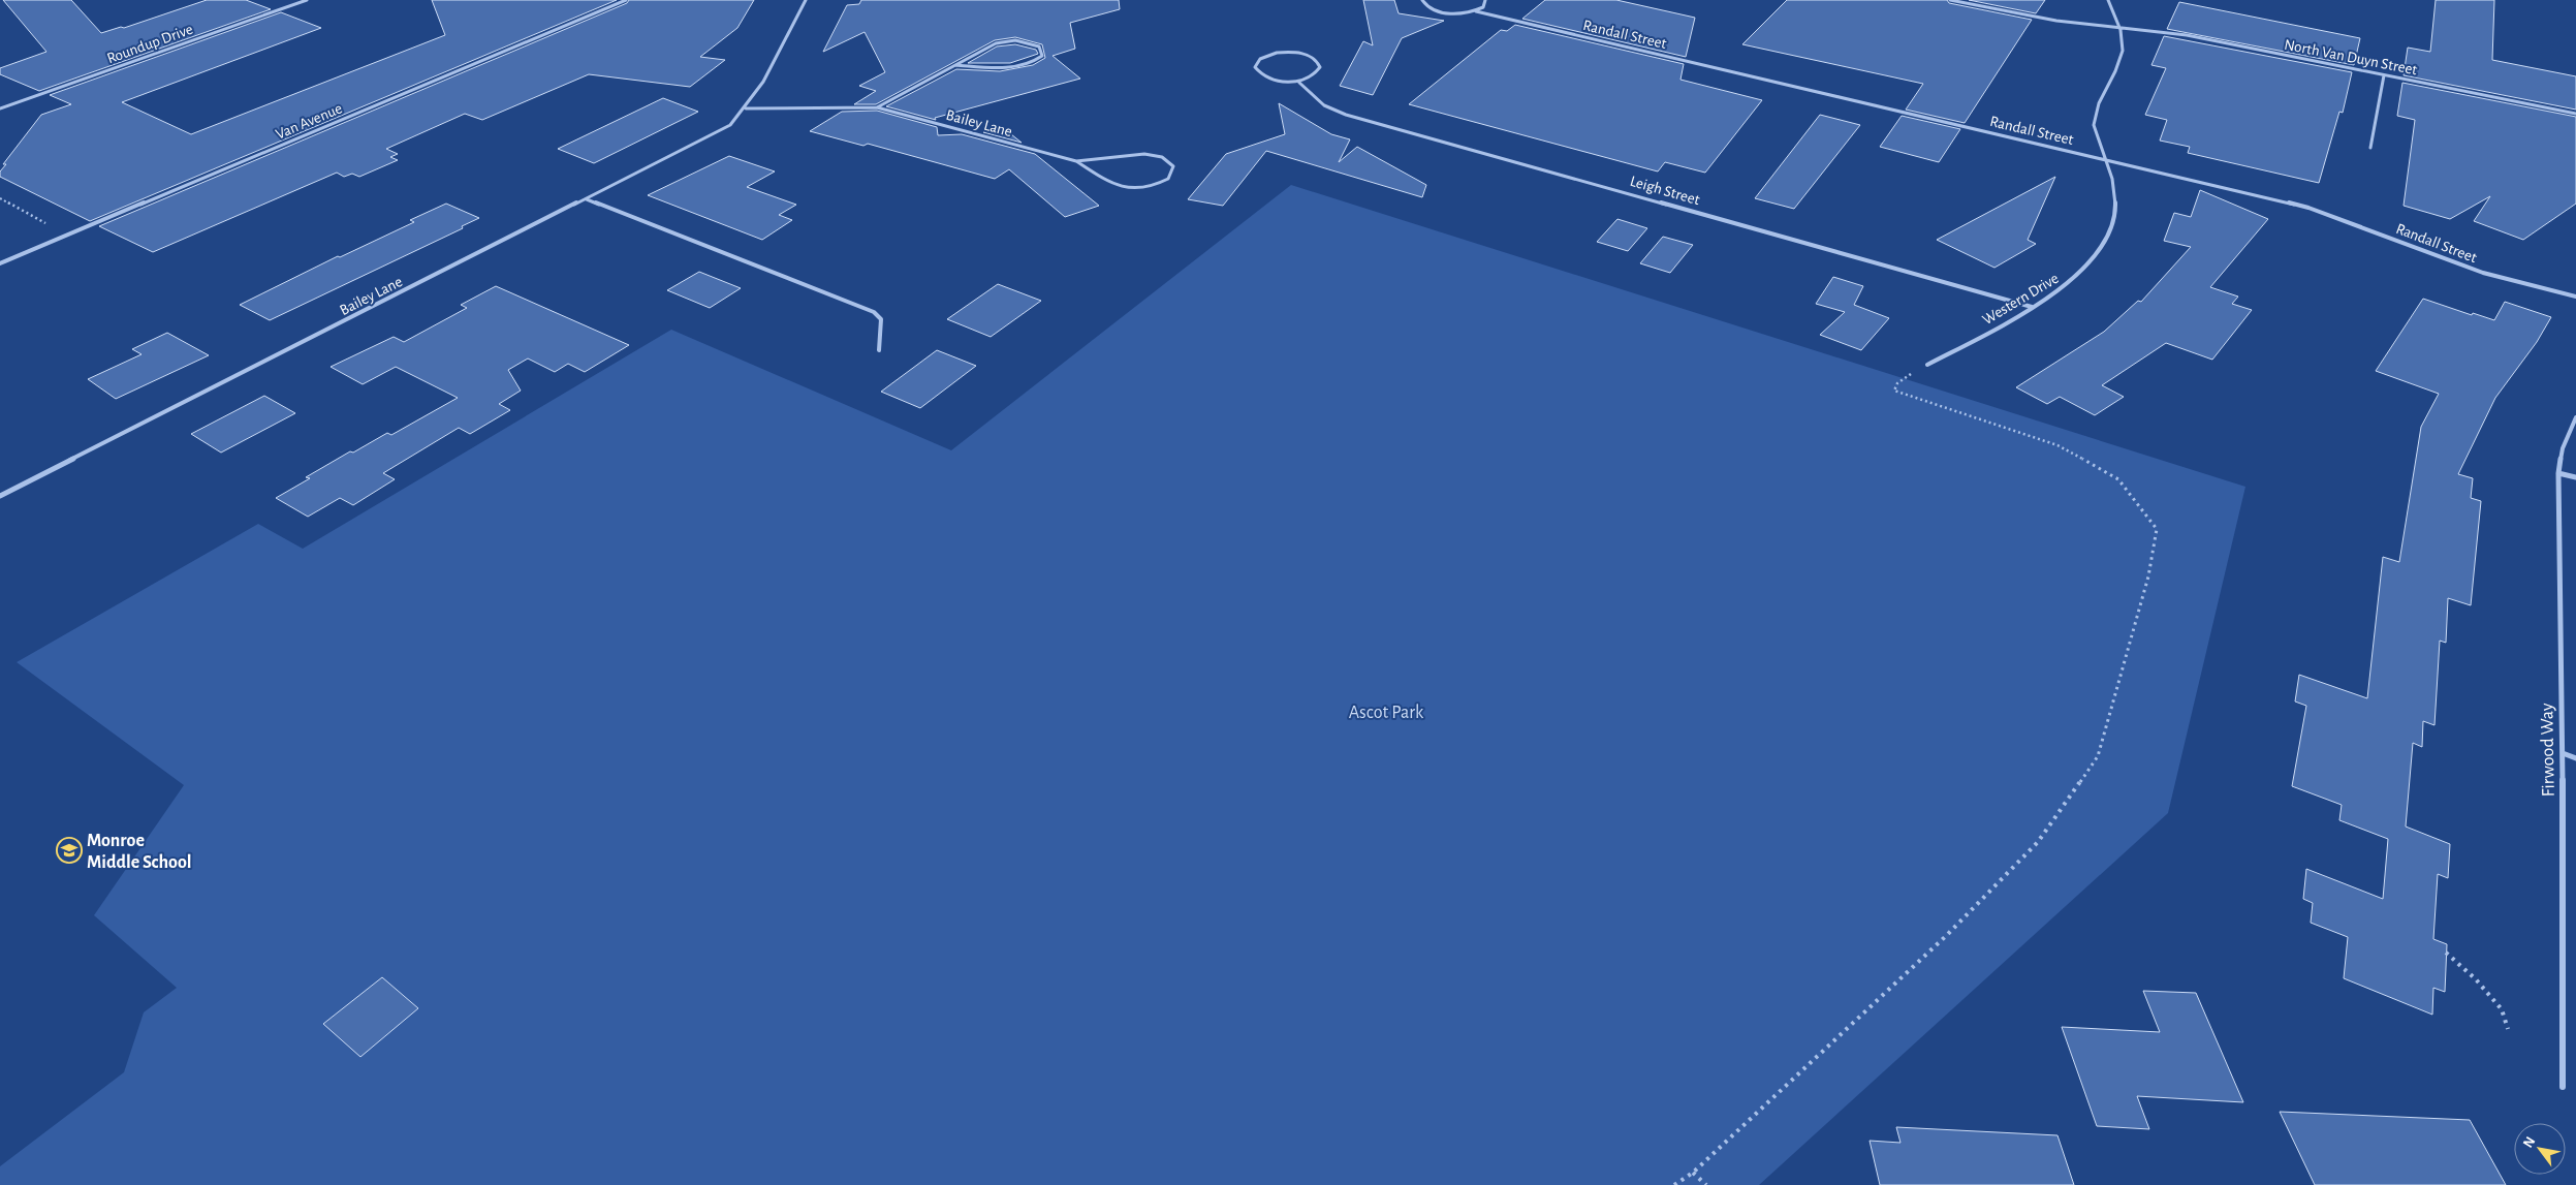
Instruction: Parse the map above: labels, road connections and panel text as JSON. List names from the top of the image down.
{
  "streets": {
    "street": [
      "Randall Street",
      "Roundup Drive",
      "North Van Duyn Street",
      "Van Avenue",
      "Bailey Lane",
      "Leigh Street",
      "Western Drive",
      "Firwood Way"
    ]
  },
  "crossings": [
    ["Randall Street", "Western Drive"],
    ["North Van Duyn Street", "Western Drive"],
    ["Leigh Street", "Western Drive"]
  ],
  "parks": ["Ascot Park"],
  "places": {
    "school or university": ["Monroe Middle School"]
  },
  "north": "top left"
}
